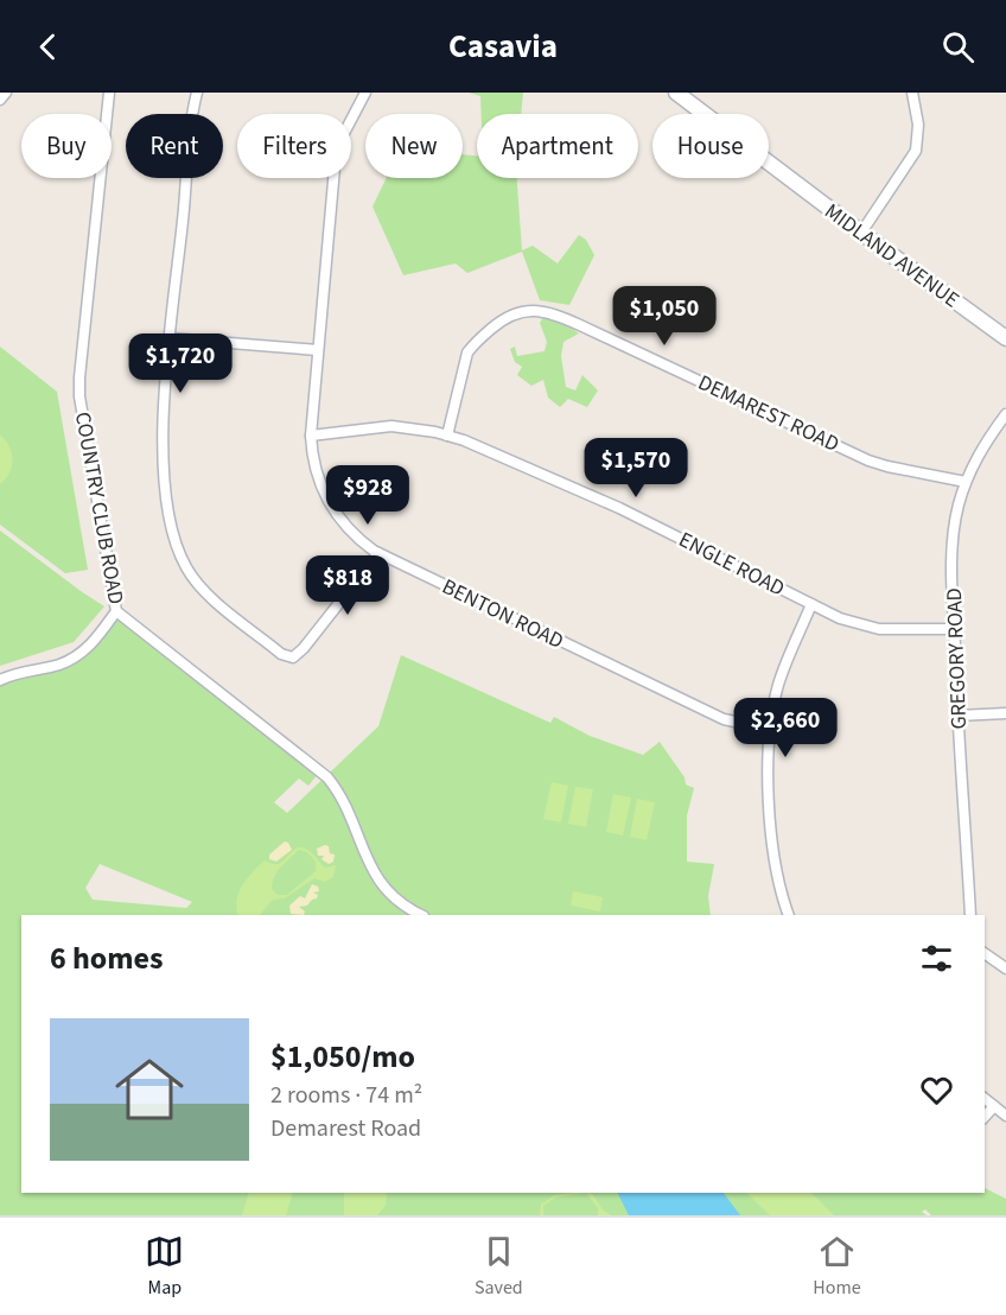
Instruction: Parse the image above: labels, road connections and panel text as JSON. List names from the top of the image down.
{
  "streets": {
    "street": [
      "MIDLAND AVENUE",
      "DEMAREST ROAD",
      "COUNTRY CLUB ROAD",
      "ENGLE ROAD",
      "BENTON ROAD",
      "GREGORY ROAD"
    ]
  },
  "crossings": [
    ["DEMAREST ROAD", "ENGLE ROAD"],
    ["DEMAREST ROAD", "GREGORY ROAD"],
    ["ENGLE ROAD", "BENTON ROAD"],
    ["ENGLE ROAD", "GREGORY ROAD"]
  ],
  "page": {
    "header": "Casavia",
    "chip": [
      "Buy",
      "Rent",
      "Filters",
      "New",
      "Apartment",
      "House"
    ],
    "price": [
      "$1,050",
      "$1,720",
      "$1,570",
      "$928",
      "$818",
      "$2,660"
    ],
    "heading": "6 homes",
    "list": [
      {
        "name": "$1,050/mo",
        "note": "2 rooms · 74 m² · Demarest Road"
      }
    ],
    "tabs": ["Map", "Saved", "Home"]
  }
}
